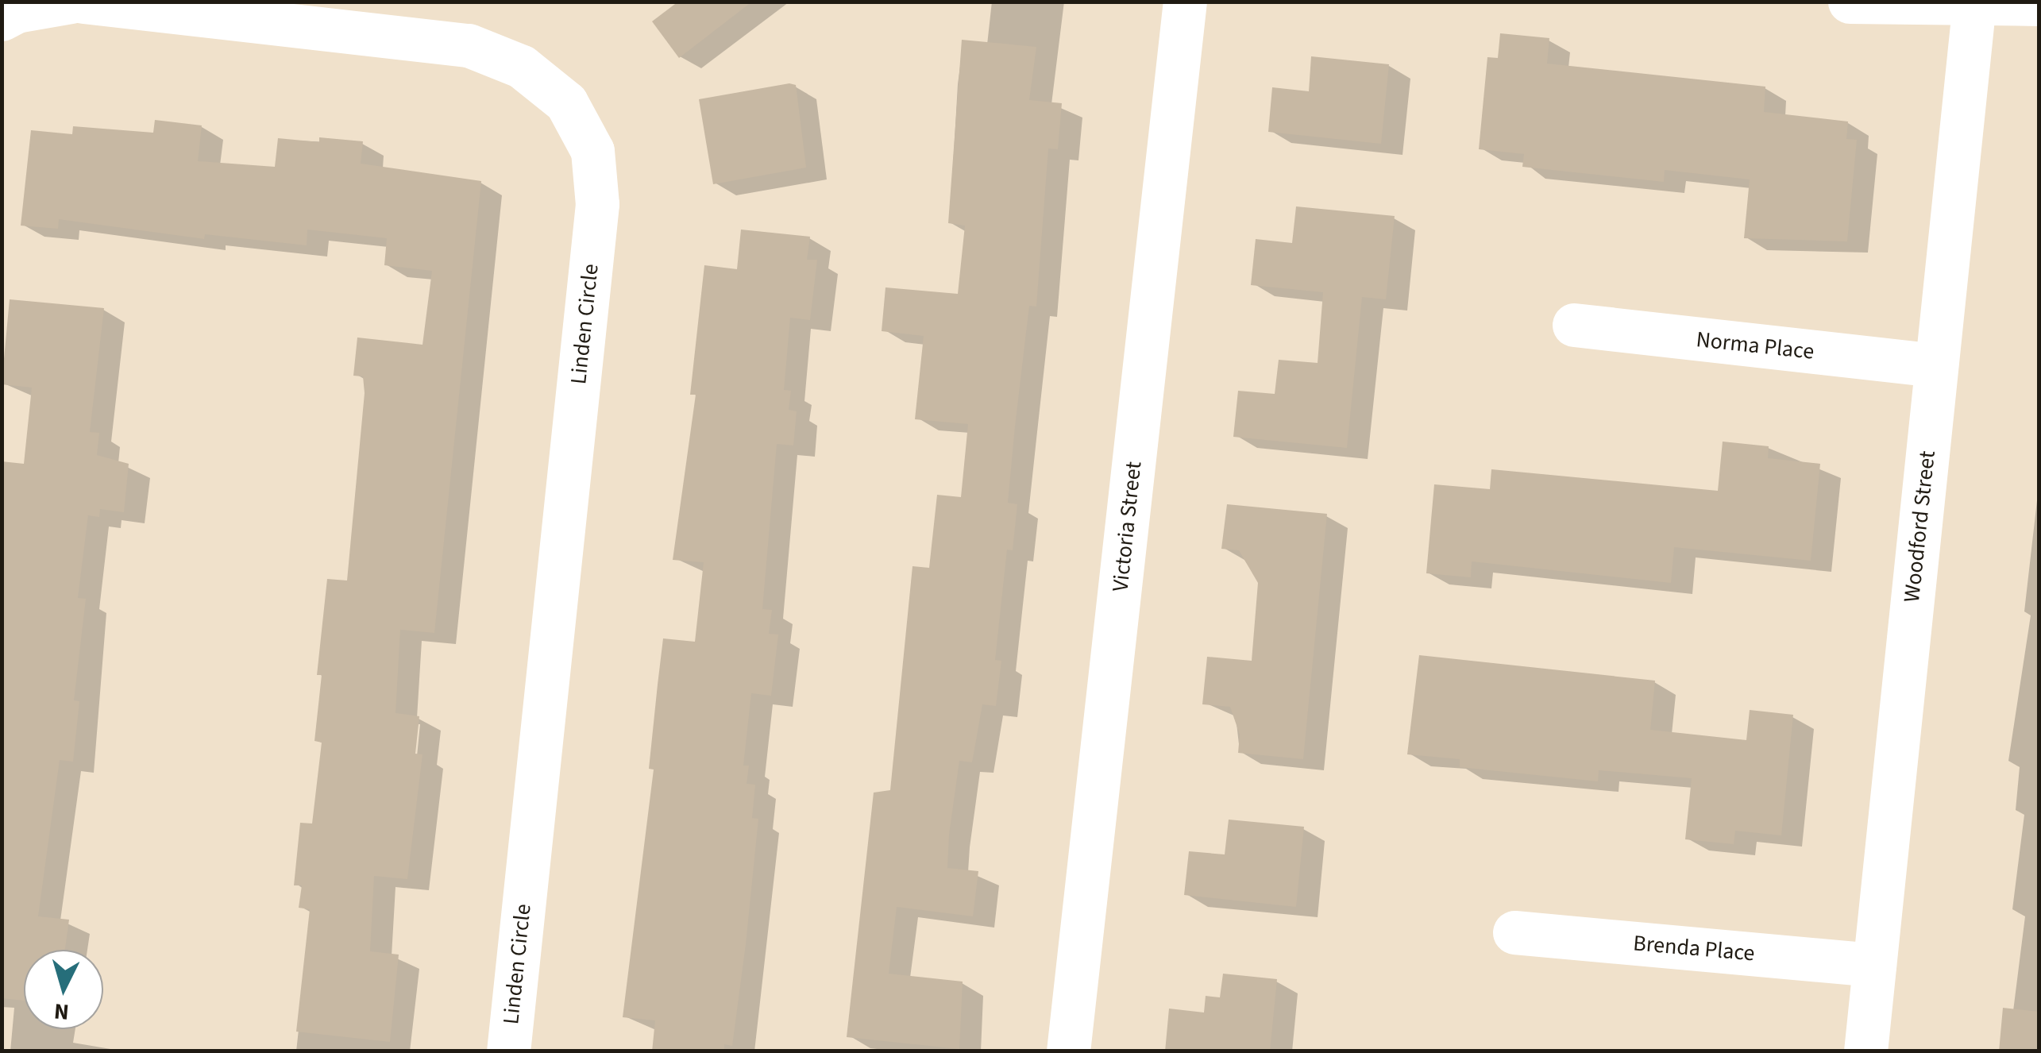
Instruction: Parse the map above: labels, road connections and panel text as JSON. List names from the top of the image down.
{
  "streets": {
    "street": [
      "Linden Circle",
      "Norma Place",
      "Victoria Street",
      "Woodford Street",
      "Brenda Place"
    ]
  },
  "crossings": [
    ["Norma Place", "Woodford Street"],
    ["Woodford Street", "Brenda Place"]
  ],
  "north": "bottom"
}
